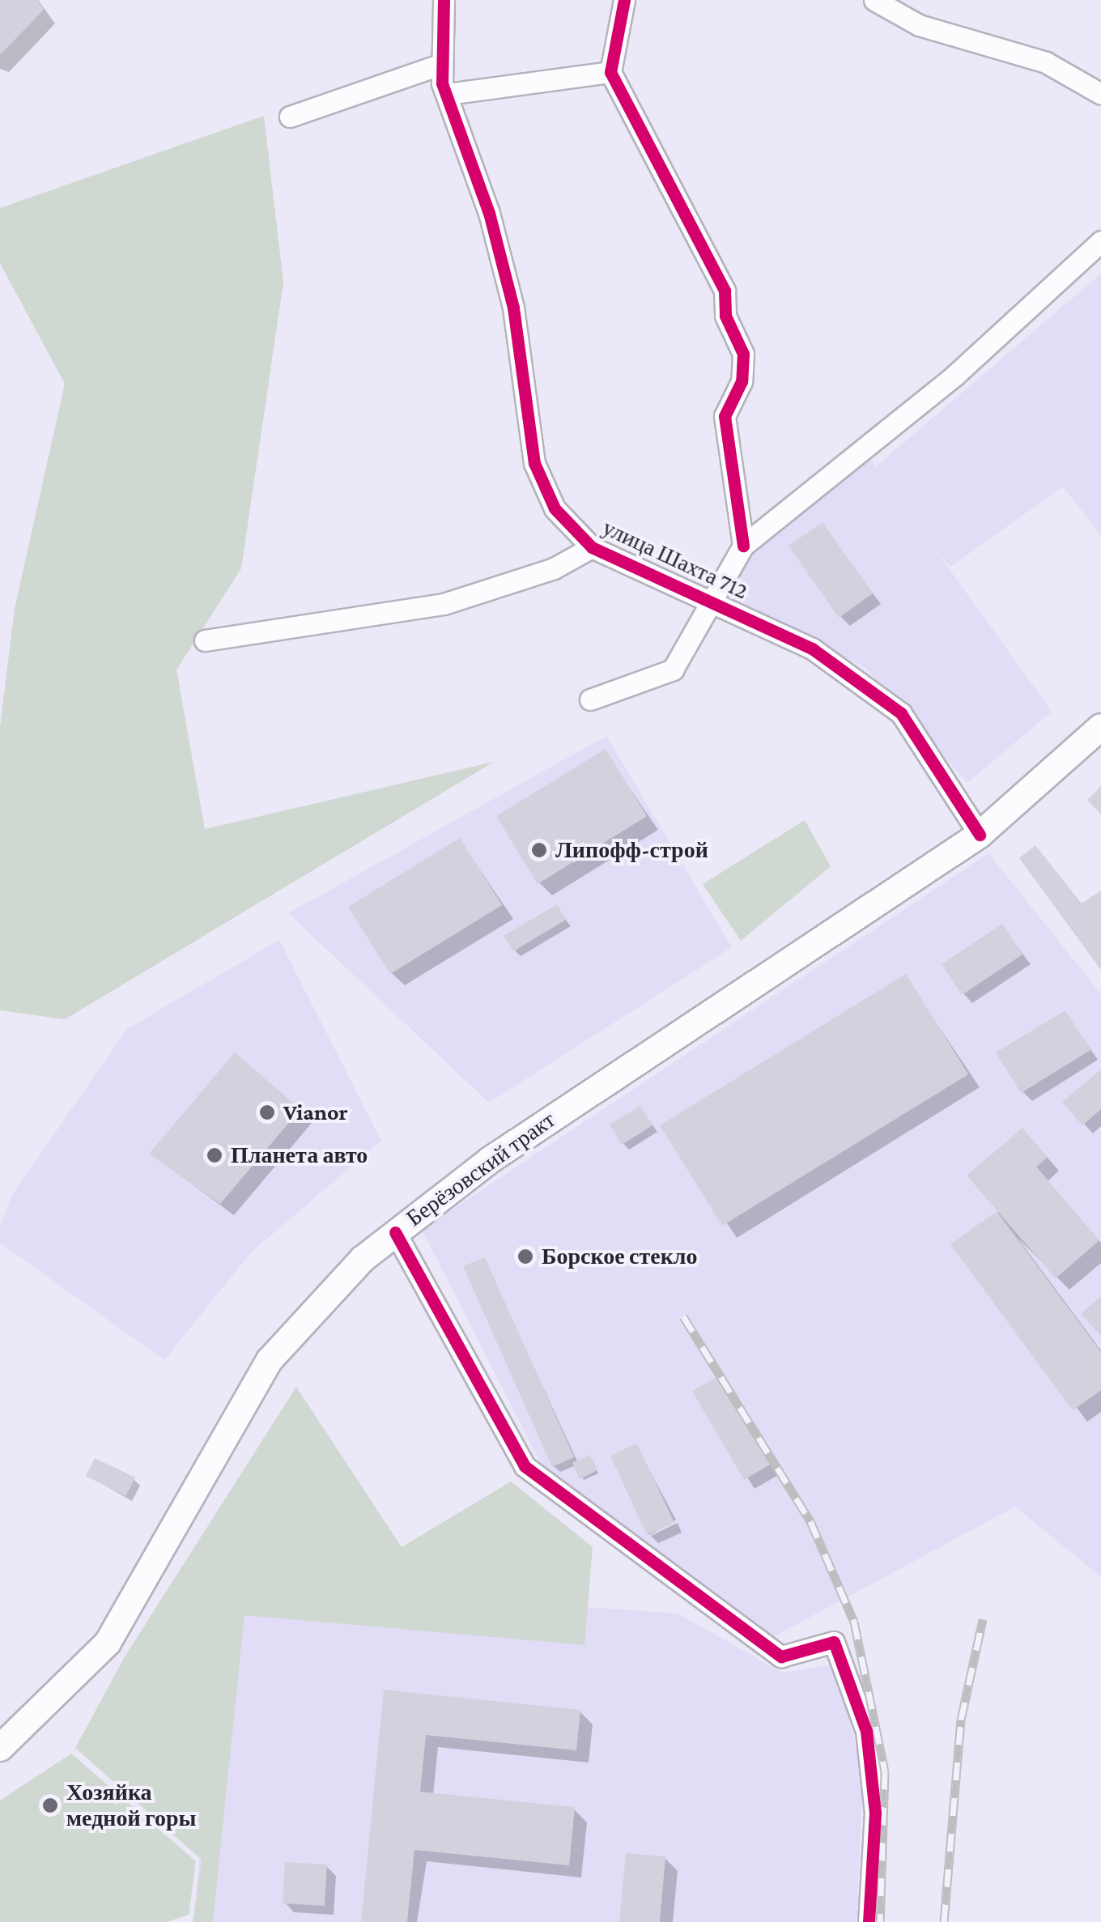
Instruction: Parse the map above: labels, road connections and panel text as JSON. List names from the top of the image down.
{
  "streets": {
    "main road": ["Берёзовский тракт"],
    "street": ["улица Шахта 712"]
  },
  "crossings": [
    ["улица Шахта 712", "Берёзовский тракт"]
  ],
  "places": [
    "Липофф-строй",
    "Vianor",
    "Планета авто",
    "Борское стекло",
    "Хозяйка медной горы"
  ]
}
